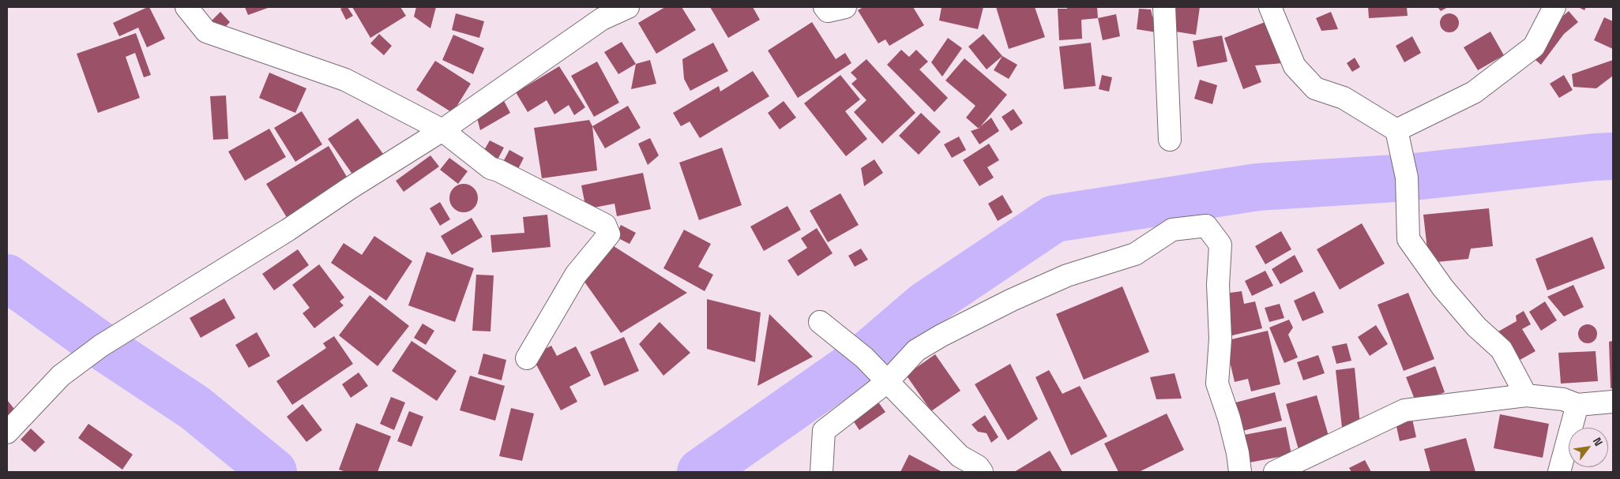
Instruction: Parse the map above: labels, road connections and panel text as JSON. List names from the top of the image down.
{
  "north": "top right"
}
